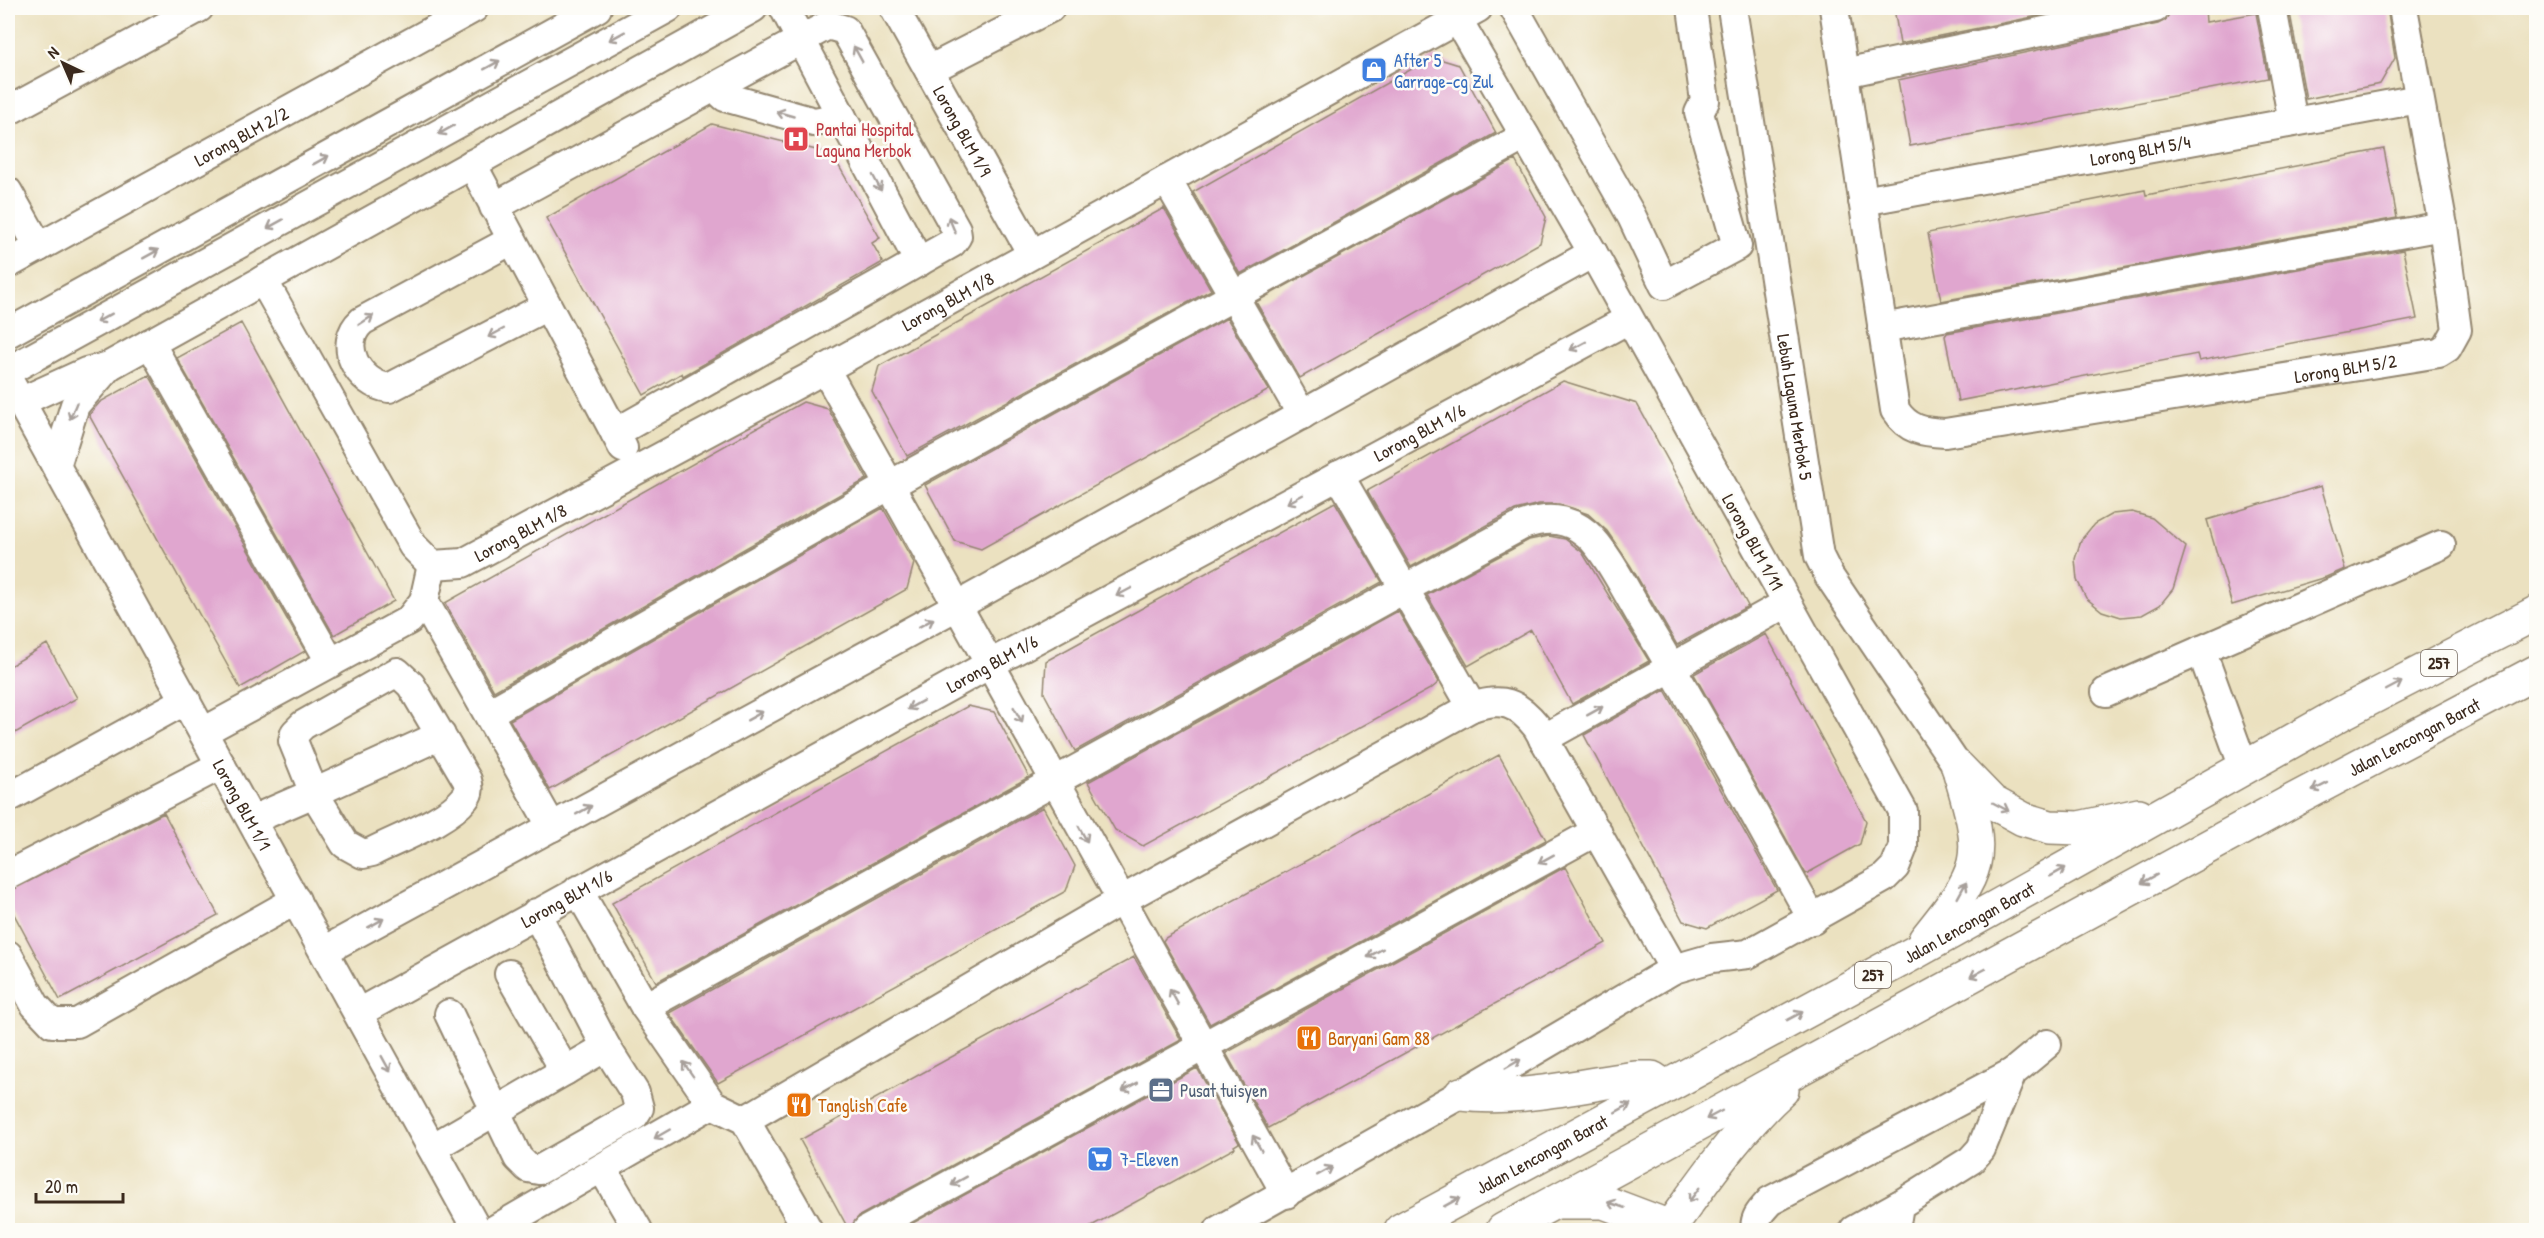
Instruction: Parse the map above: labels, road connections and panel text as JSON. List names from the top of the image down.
{
  "streets": {
    "highway": ["257", "Jalan Lencongan Barat"],
    "street": [
      "Lorong BLM 1/9",
      "Lorong BLM 2/2",
      "Lorong BLM 5/4",
      "Lorong BLM 1/8",
      "Lorong BLM 5/2",
      "Lebuh Laguna Merbok 5",
      "Lorong BLM 1/6",
      "Lorong BLM 1/11",
      "Lorong BLM 1/1"
    ]
  },
  "crossings": [
    ["Lorong BLM 1/9", "Lorong BLM 1/8"],
    ["Lorong BLM 5/4", "Lorong BLM 5/2"],
    ["Lorong BLM 1/8", "Lorong BLM 1/11"],
    ["Lorong BLM 1/6", "Lorong BLM 1/11"],
    ["Lorong BLM 1/6", "Lorong BLM 1/1"]
  ],
  "places": {
    "shop": ["After 5 Garrage-cg Zul"],
    "hospital": ["Pantai Hospital Laguna Merbok"],
    "restaurant": ["Baryani Gam 88", "Tanglish Cafe"],
    "office": ["Pusat tuisyen"],
    "supermarket": ["7-Eleven"]
  },
  "scale_bar": "20 m",
  "north": "top left"
}
